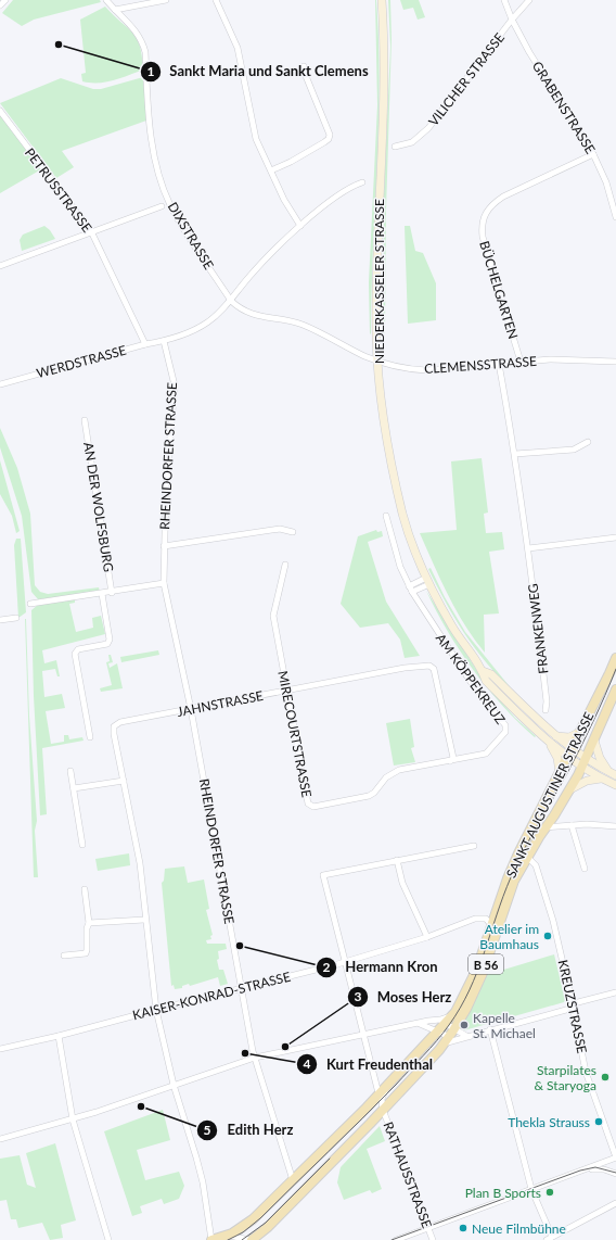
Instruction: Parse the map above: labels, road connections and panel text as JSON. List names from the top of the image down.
{
  "streets": {
    "main road": ["NIEDERKASSELER STRASSE", "SANKT AUGUSTINER STRASSE", "B 56"],
    "street": [
      "VILICHER STRASSE",
      "GRABENSTRASSE",
      "PETRUSSTRASSE",
      "DIXSTRASSE",
      "BÜCHELGARTEN",
      "WERDSTRASSE",
      "CLEMENSSTRASSE",
      "RHEINDORFER STRASSE",
      "AN DER WOLFSBURG",
      "FRANKENWEG",
      "AM KÖPPEKREUZ",
      "JAHNSTRASSE",
      "MIRECOURTSTRASSE",
      "KAISER-KONRAD-STRASSE",
      "KREUZSTRASSE",
      "RATHAUSSTRASSE"
    ]
  },
  "crossings": [
    ["VILICHER STRASSE", "GRABENSTRASSE"],
    ["GRABENSTRASSE", "BÜCHELGARTEN"],
    ["PETRUSSTRASSE", "WERDSTRASSE"],
    ["DIXSTRASSE", "CLEMENSSTRASSE"],
    ["NIEDERKASSELER STRASSE", "CLEMENSSTRASSE"],
    ["NIEDERKASSELER STRASSE", "SANKT AUGUSTINER STRASSE"],
    ["BÜCHELGARTEN", "CLEMENSSTRASSE"],
    ["WERDSTRASSE", "RHEINDORFER STRASSE"],
    ["CLEMENSSTRASSE", "FRANKENWEG"],
    ["RHEINDORFER STRASSE", "JAHNSTRASSE"],
    ["RHEINDORFER STRASSE", "SANKT AUGUSTINER STRASSE"],
    ["RHEINDORFER STRASSE", "B 56"],
    ["RHEINDORFER STRASSE", "KAISER-KONRAD-STRASSE"],
    ["AM KÖPPEKREUZ", "JAHNSTRASSE"],
    ["AM KÖPPEKREUZ", "MIRECOURTSTRASSE"],
    ["JAHNSTRASSE", "MIRECOURTSTRASSE"],
    ["SANKT AUGUSTINER STRASSE", "B 56"],
    ["SANKT AUGUSTINER STRASSE", "KAISER-KONRAD-STRASSE"],
    ["SANKT AUGUSTINER STRASSE", "KREUZSTRASSE"],
    ["SANKT AUGUSTINER STRASSE", "RATHAUSSTRASSE"]
  ],
  "places": [
    "Sankt Maria und Sankt Clemens",
    "Atelier im Baumhaus",
    "Hermann Kron",
    "Kapelle St. Michael",
    "Moses Herz",
    "Kurt Freudenthal",
    "Starpilates & Staryoga",
    "Edith Herz",
    "Thekla Strauss",
    "Plan B Sports",
    "Neue Filmbühne"
  ]
}
